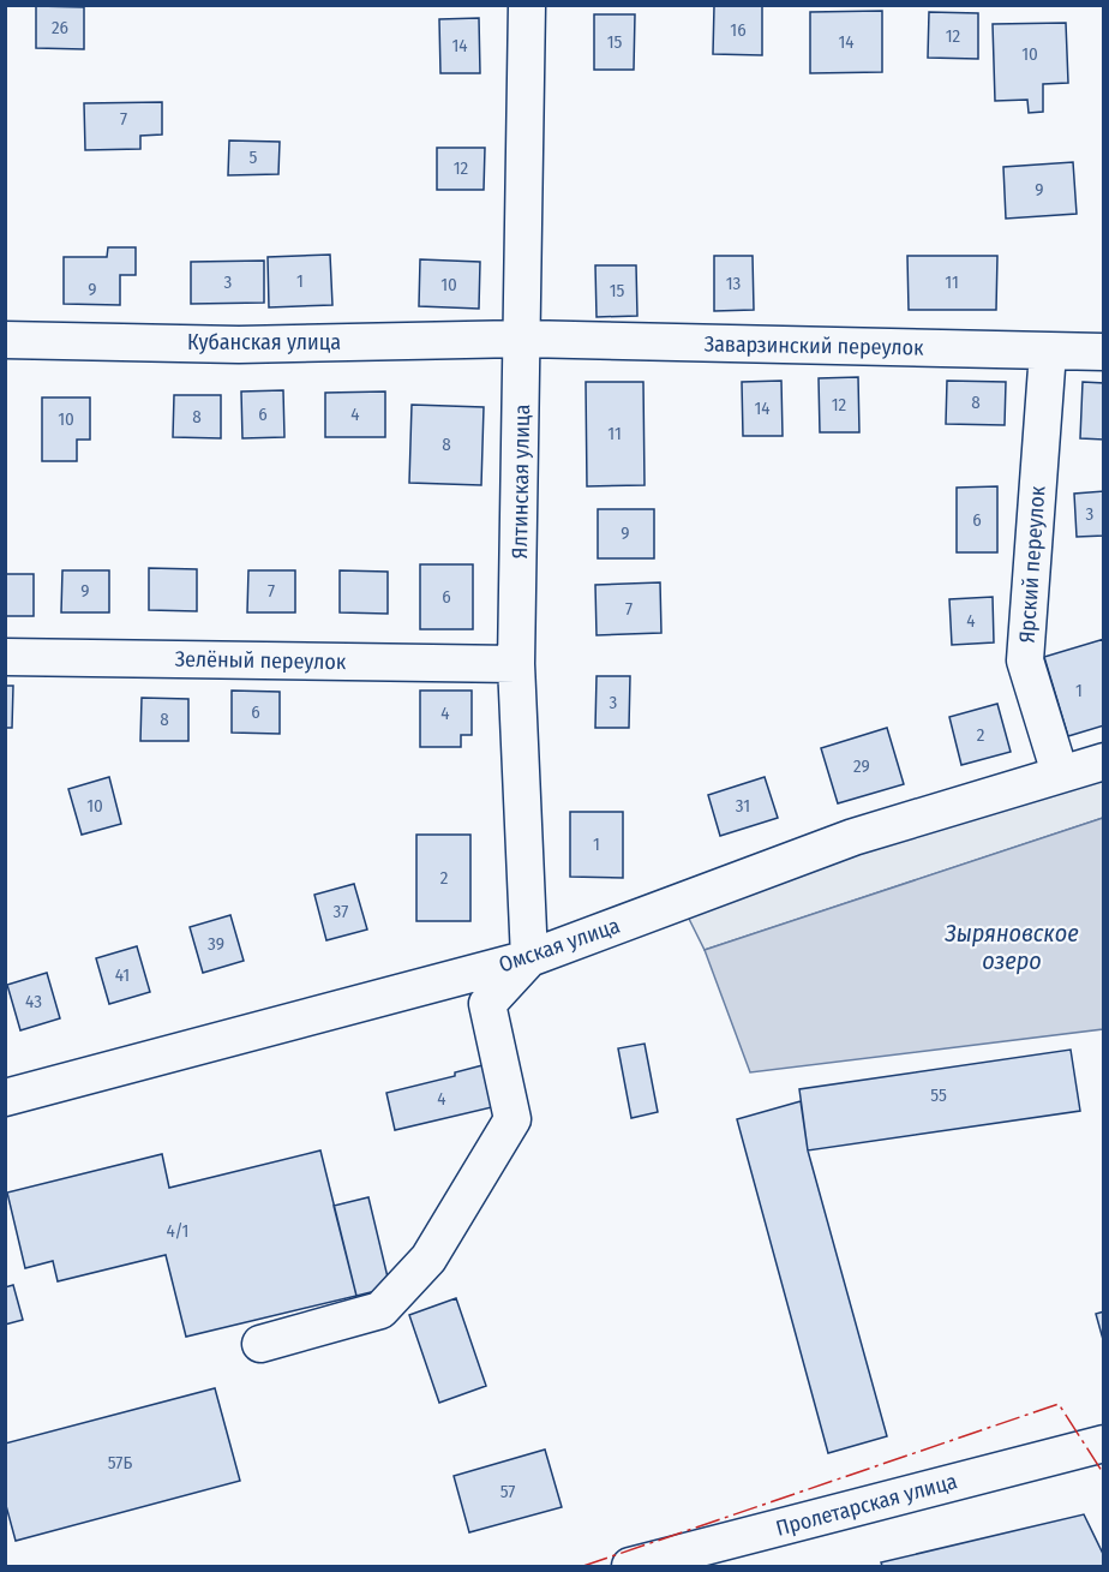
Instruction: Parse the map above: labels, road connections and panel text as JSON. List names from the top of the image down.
{
  "streets": {
    "street": [
      "Кубанская улица",
      "Заварзинский переулок",
      "Ялтинская улица",
      "Ярский переулок",
      "Зелёный переулок",
      "Омская улица",
      "Пролетарская улица"
    ]
  },
  "crossings": [
    ["Кубанская улица", "Заварзинский переулок"],
    ["Кубанская улица", "Ялтинская улица"],
    ["Заварзинский переулок", "Ялтинская улица"],
    ["Заварзинский переулок", "Ярский переулок"],
    ["Ялтинская улица", "Зелёный переулок"],
    ["Ялтинская улица", "Омская улица"],
    ["Ярский переулок", "Омская улица"]
  ],
  "water": ["Зыряновское озеро"],
  "house_numbers": [
    "26",
    "16",
    "12",
    "15",
    "14",
    "14",
    "10",
    "7",
    "5",
    "12",
    "9",
    "1",
    "3",
    "11",
    "13",
    "10",
    "9",
    "15",
    "8",
    "12",
    "14",
    "6",
    "4",
    "8",
    "10",
    "11",
    "8",
    "3",
    "6",
    "9",
    "9",
    "7",
    "6",
    "7",
    "4",
    "1",
    "3",
    "6",
    "4",
    "8",
    "2",
    "29",
    "10",
    "31",
    "1",
    "2",
    "37",
    "39",
    "41",
    "43",
    "55",
    "4",
    "4/1",
    "57Б",
    "57"
  ]
}
